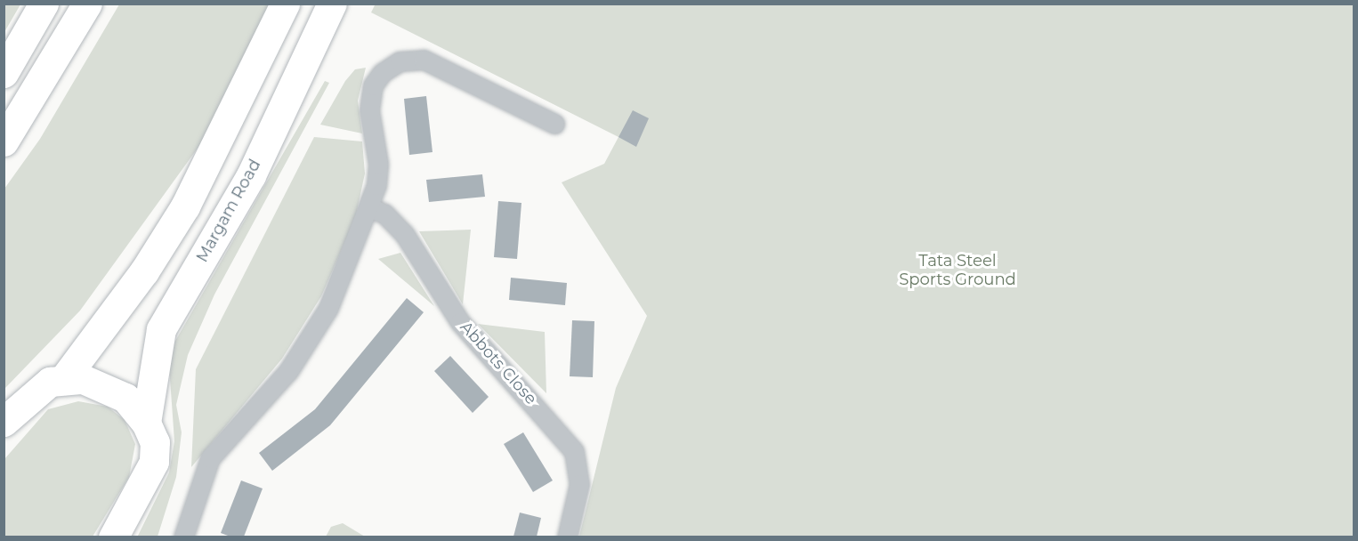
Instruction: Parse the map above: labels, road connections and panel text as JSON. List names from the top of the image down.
{
  "streets": {
    "main road": ["Margam Road"],
    "street": ["Abbots Close"]
  },
  "parks": ["Tata Steel Sports Ground"]
}
